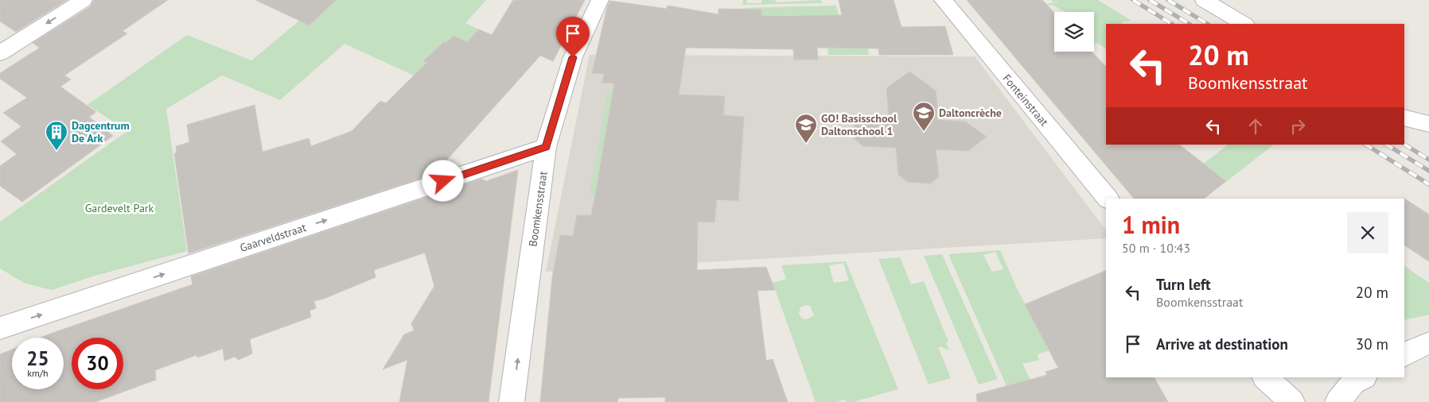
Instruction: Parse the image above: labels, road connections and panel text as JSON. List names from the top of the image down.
{
  "streets": {
    "street": ["Fonteinstraat", "Boomkensstraat", "Gaarveldstraat"]
  },
  "crossings": [
    ["Boomkensstraat", "Gaarveldstraat"]
  ],
  "one_way": ["Boomkensstraat", "Gaarveldstraat"],
  "parks": ["Gardevelt Park"],
  "places": {
    "school or university": ["Daltoncrèche", "GO! Basisschool Daltonschool 1"],
    "building": ["Dagcentrum De Ark"]
  },
  "page": {
    "turn": ["20 m", "Boomkensstraat"],
    "heading": ["1 min", "50 m · 10:43"],
    "list": [
      {
        "name": "Turn left",
        "note": "Boomkensstraat",
        "value": "20 m"
      },
      {
        "name": "Arrive at destination",
        "value": "30 m"
      }
    ],
    "speed": "25 km/h",
    "limit": "30"
  }
}
